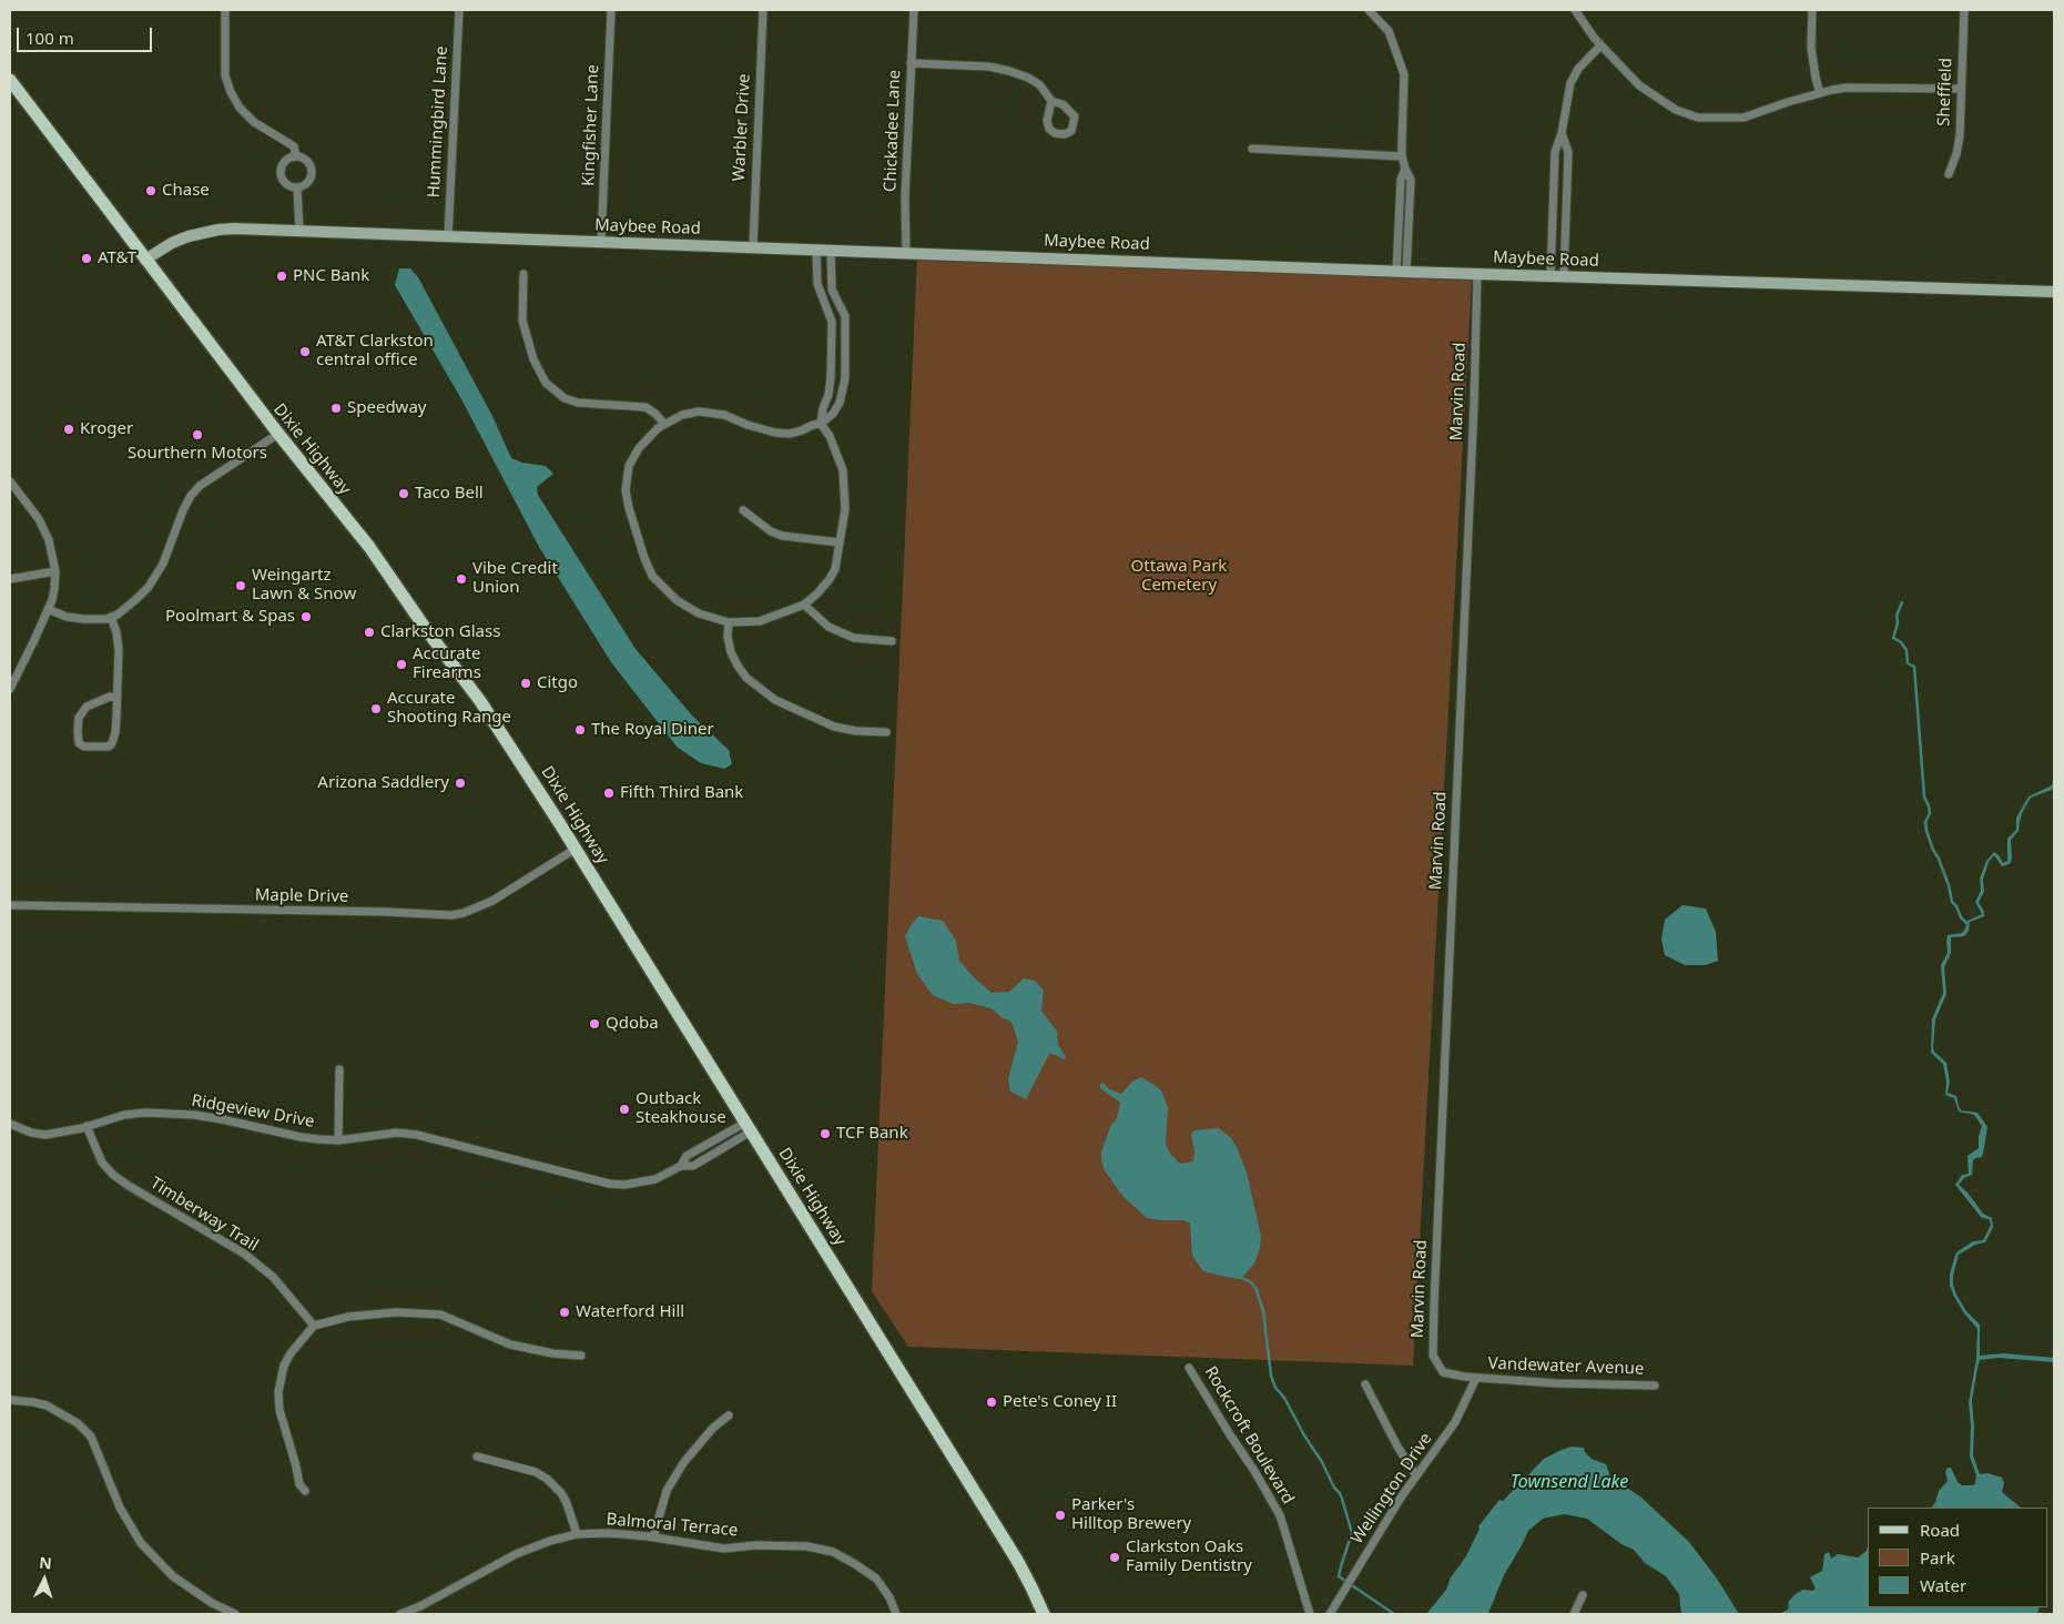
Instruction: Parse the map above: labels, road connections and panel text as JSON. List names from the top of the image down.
{
  "streets": {
    "main road": ["Maybee Road", "Dixie Highway"],
    "street": [
      "Sheffield",
      "Hummingbird Lane",
      "Kingfisher Lane",
      "Warbler Drive",
      "Chickadee Lane",
      "Marvin Road",
      "Maple Drive",
      "Ridgeview Drive",
      "Timberway Trail",
      "Vandewater Avenue",
      "Rockcroft Boulevard",
      "Wellington Drive",
      "Balmoral Terrace"
    ]
  },
  "crossings": [
    ["Hummingbird Lane", "Maybee Road"],
    ["Kingfisher Lane", "Maybee Road"],
    ["Warbler Drive", "Maybee Road"],
    ["Chickadee Lane", "Maybee Road"],
    ["Maybee Road", "Marvin Road"],
    ["Maybee Road", "Dixie Highway"],
    ["Marvin Road", "Vandewater Avenue"],
    ["Marvin Road", "Wellington Drive"],
    ["Dixie Highway", "Maple Drive"],
    ["Dixie Highway", "Ridgeview Drive"],
    ["Ridgeview Drive", "Timberway Trail"],
    ["Vandewater Avenue", "Wellington Drive"]
  ],
  "water": ["Townsend Lake"],
  "parks": ["Ottawa Park Cemetery"],
  "places": [
    "Chase",
    "AT&T",
    "PNC Bank",
    "AT&T Clarkston central office",
    "Speedway",
    "Kroger",
    "Sourthern Motors",
    "Taco Bell",
    "Vibe Credit Union",
    "Weingartz Lawn & Snow",
    "Poolmart & Spas",
    "Clarkston Glass",
    "Accurate Firearms",
    "Citgo",
    "Accurate Shooting Range",
    "The Royal Diner",
    "Arizona Saddlery",
    "Fifth Third Bank",
    "Qdoba",
    "Outback Steakhouse",
    "TCF Bank",
    "Waterford Hill",
    "Pete's Coney II",
    "Parker's Hilltop Brewery",
    "Clarkston Oaks Family Dentistry"
  ],
  "legend": ["Road", "Park", "Water"],
  "scale_bar": "100 m",
  "north": "top"
}
